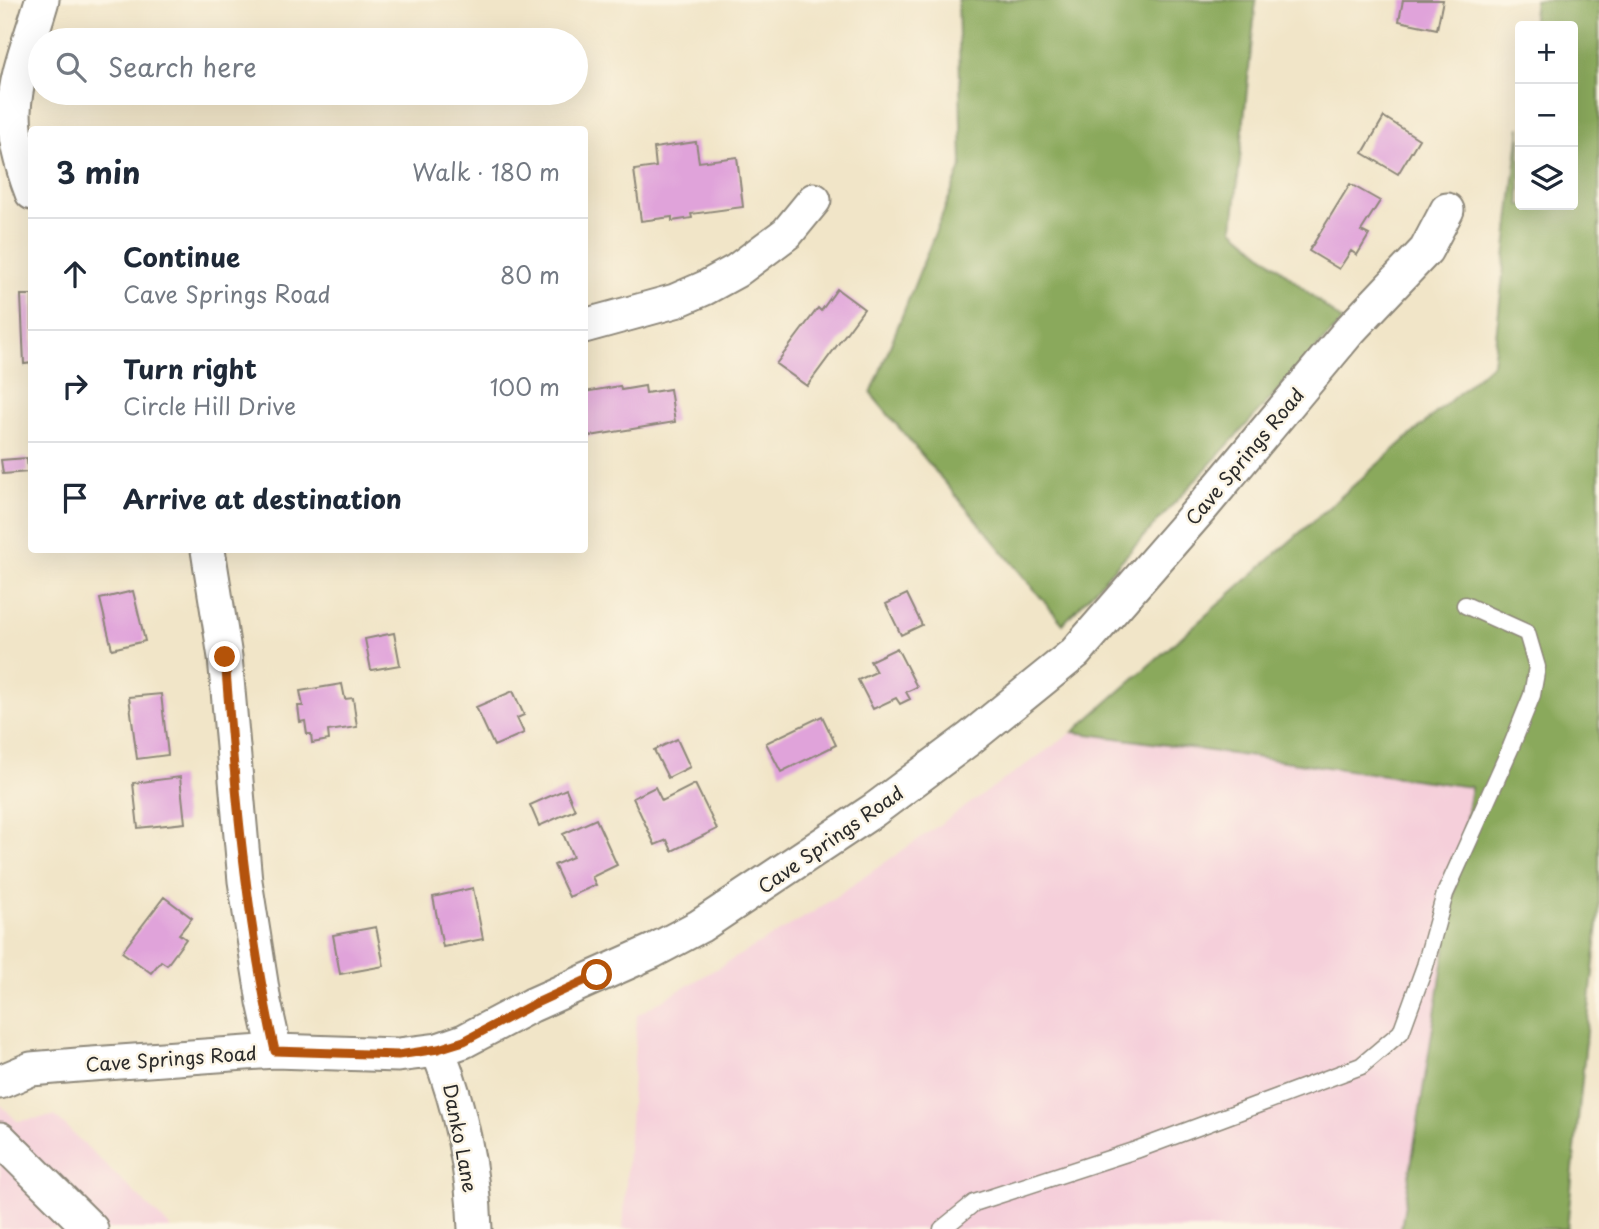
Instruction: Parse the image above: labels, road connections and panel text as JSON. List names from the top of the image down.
{
  "streets": {
    "street": ["Cave Springs Road", "Danko Lane"]
  },
  "crossings": [
    ["Cave Springs Road", "Danko Lane"]
  ],
  "page": {
    "map_buttons": ["+", "−"],
    "search": "Search here",
    "heading": ["3 min", "Walk · 180 m"],
    "list": [
      ["Continue", "Cave Springs Road", "80 m"],
      ["Turn right", "Circle Hill Drive", "100 m"],
      "Arrive at destination"
    ]
  }
}
